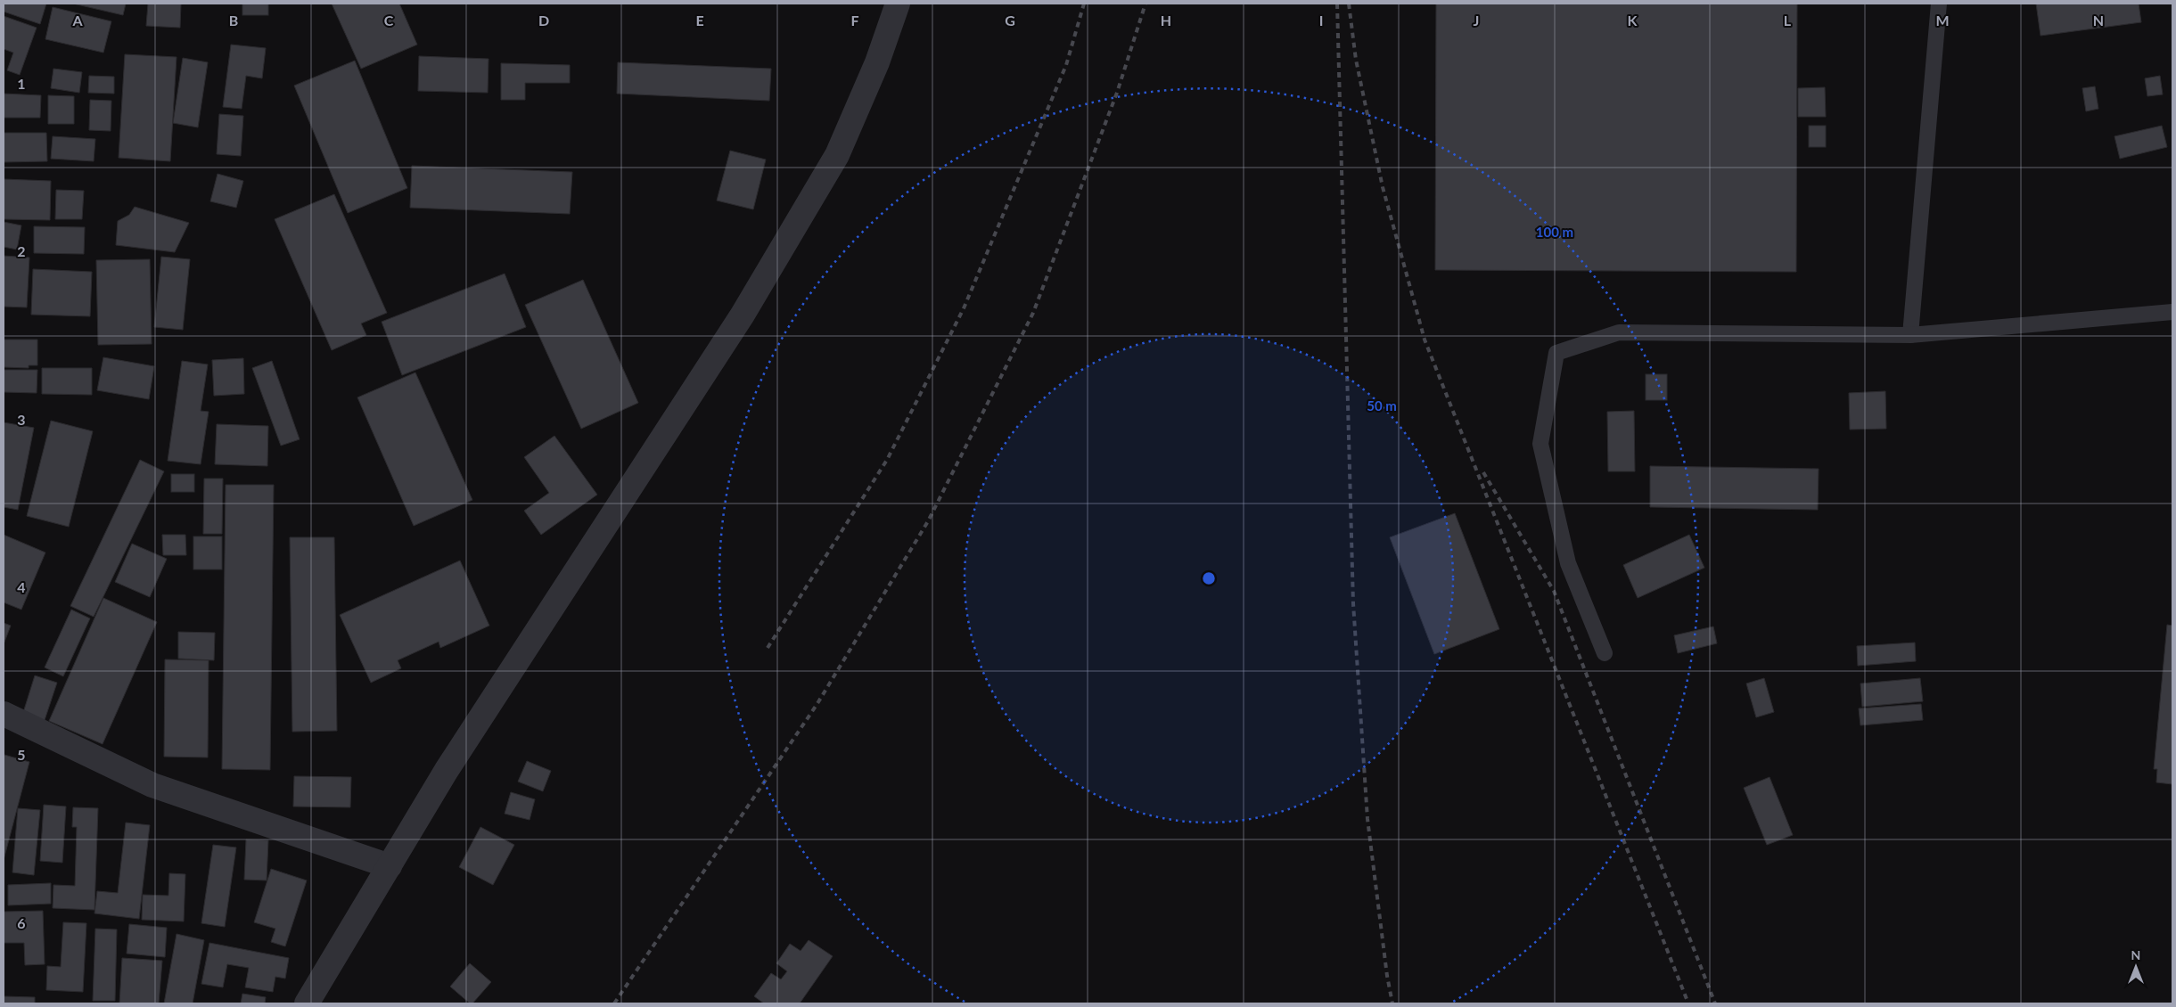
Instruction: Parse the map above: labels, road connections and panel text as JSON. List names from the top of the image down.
{
  "north": "top",
  "grid": {
    "columns": [
      "A",
      "B",
      "C",
      "D",
      "E",
      "F",
      "G",
      "H",
      "I",
      "J",
      "K",
      "L",
      "M",
      "N"
    ],
    "rows": [
      "1",
      "2",
      "3",
      "4",
      "5",
      "6"
    ]
  },
  "rings": ["100 m", "50 m"]
}
